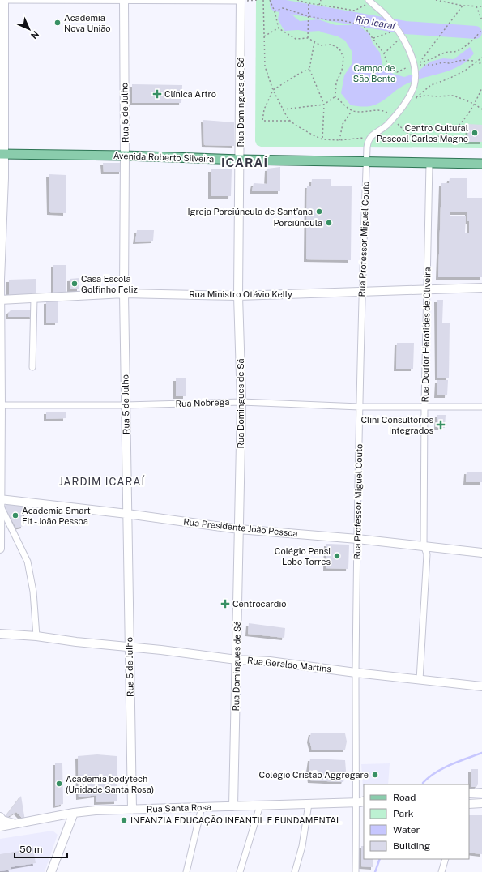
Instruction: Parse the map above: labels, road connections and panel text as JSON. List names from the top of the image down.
{
  "streets": {
    "main road": ["Avenida Roberto Silveira"],
    "street": [
      "Rua Domingues de Sá",
      "Rua 5 de Julho",
      "Rua Professor Miguel Couto",
      "Rua Ministro Otávio Kelly",
      "Rua Doutor Herotides de Oliveira",
      "Rua Nóbrega",
      "Rua Presidente João Pessoa",
      "Rua Geraldo Martins",
      "Rua Santa Rosa"
    ]
  },
  "crossings": [
    ["Rua Domingues de Sá", "Avenida Roberto Silveira"],
    ["Rua Domingues de Sá", "Rua Ministro Otávio Kelly"],
    ["Rua Domingues de Sá", "Rua Nóbrega"],
    ["Rua Domingues de Sá", "Rua Presidente João Pessoa"],
    ["Rua Domingues de Sá", "Rua Geraldo Martins"],
    ["Rua Domingues de Sá", "Rua Santa Rosa"],
    ["Rua 5 de Julho", "Avenida Roberto Silveira"],
    ["Rua 5 de Julho", "Rua Ministro Otávio Kelly"],
    ["Rua 5 de Julho", "Rua Nóbrega"],
    ["Rua 5 de Julho", "Rua Presidente João Pessoa"],
    ["Rua 5 de Julho", "Rua Geraldo Martins"],
    ["Rua 5 de Julho", "Rua Santa Rosa"],
    ["Avenida Roberto Silveira", "Rua Professor Miguel Couto"],
    ["Avenida Roberto Silveira", "Rua Doutor Herotides de Oliveira"],
    ["Rua Professor Miguel Couto", "Rua Ministro Otávio Kelly"],
    ["Rua Professor Miguel Couto", "Rua Nóbrega"],
    ["Rua Professor Miguel Couto", "Rua Presidente João Pessoa"],
    ["Rua Professor Miguel Couto", "Rua Geraldo Martins"],
    ["Rua Professor Miguel Couto", "Rua Santa Rosa"],
    ["Rua Ministro Otávio Kelly", "Rua Doutor Herotides de Oliveira"],
    ["Rua Doutor Herotides de Oliveira", "Rua Nóbrega"],
    ["Rua Doutor Herotides de Oliveira", "Rua Presidente João Pessoa"],
    ["Rua Doutor Herotides de Oliveira", "Rua Geraldo Martins"]
  ],
  "districts": ["ICARAÍ", "JARDIM ICARAÍ"],
  "water": ["Rio Icaraí"],
  "parks": ["Campo de São Bento"],
  "places": {
    "other": [
      "Academia Nova União",
      "Centro Cultural Pascoal Carlos Magno",
      "Igreja Porciúncula de Sant’ana",
      "Porciúncula",
      "Casa Escola Golfinho Feliz",
      "Academia Smart Fit - João Pessoa",
      "Colégio Pensi Lobo Torres",
      "Colégio Cristão Aggregare",
      "Academia bodytech (Unidade Santa Rosa)",
      "INFANZIA EDUCAÇÃO INFANTIL E FUNDAMENTAL"
    ],
    "health": ["Clínica Artro", "Clini Consultórios Integrados", "Centrocardio"]
  },
  "legend": [
    "Road",
    "Park",
    "Water",
    "Building"
  ],
  "scale_bar": "50 m",
  "north": "bottom right"
}
